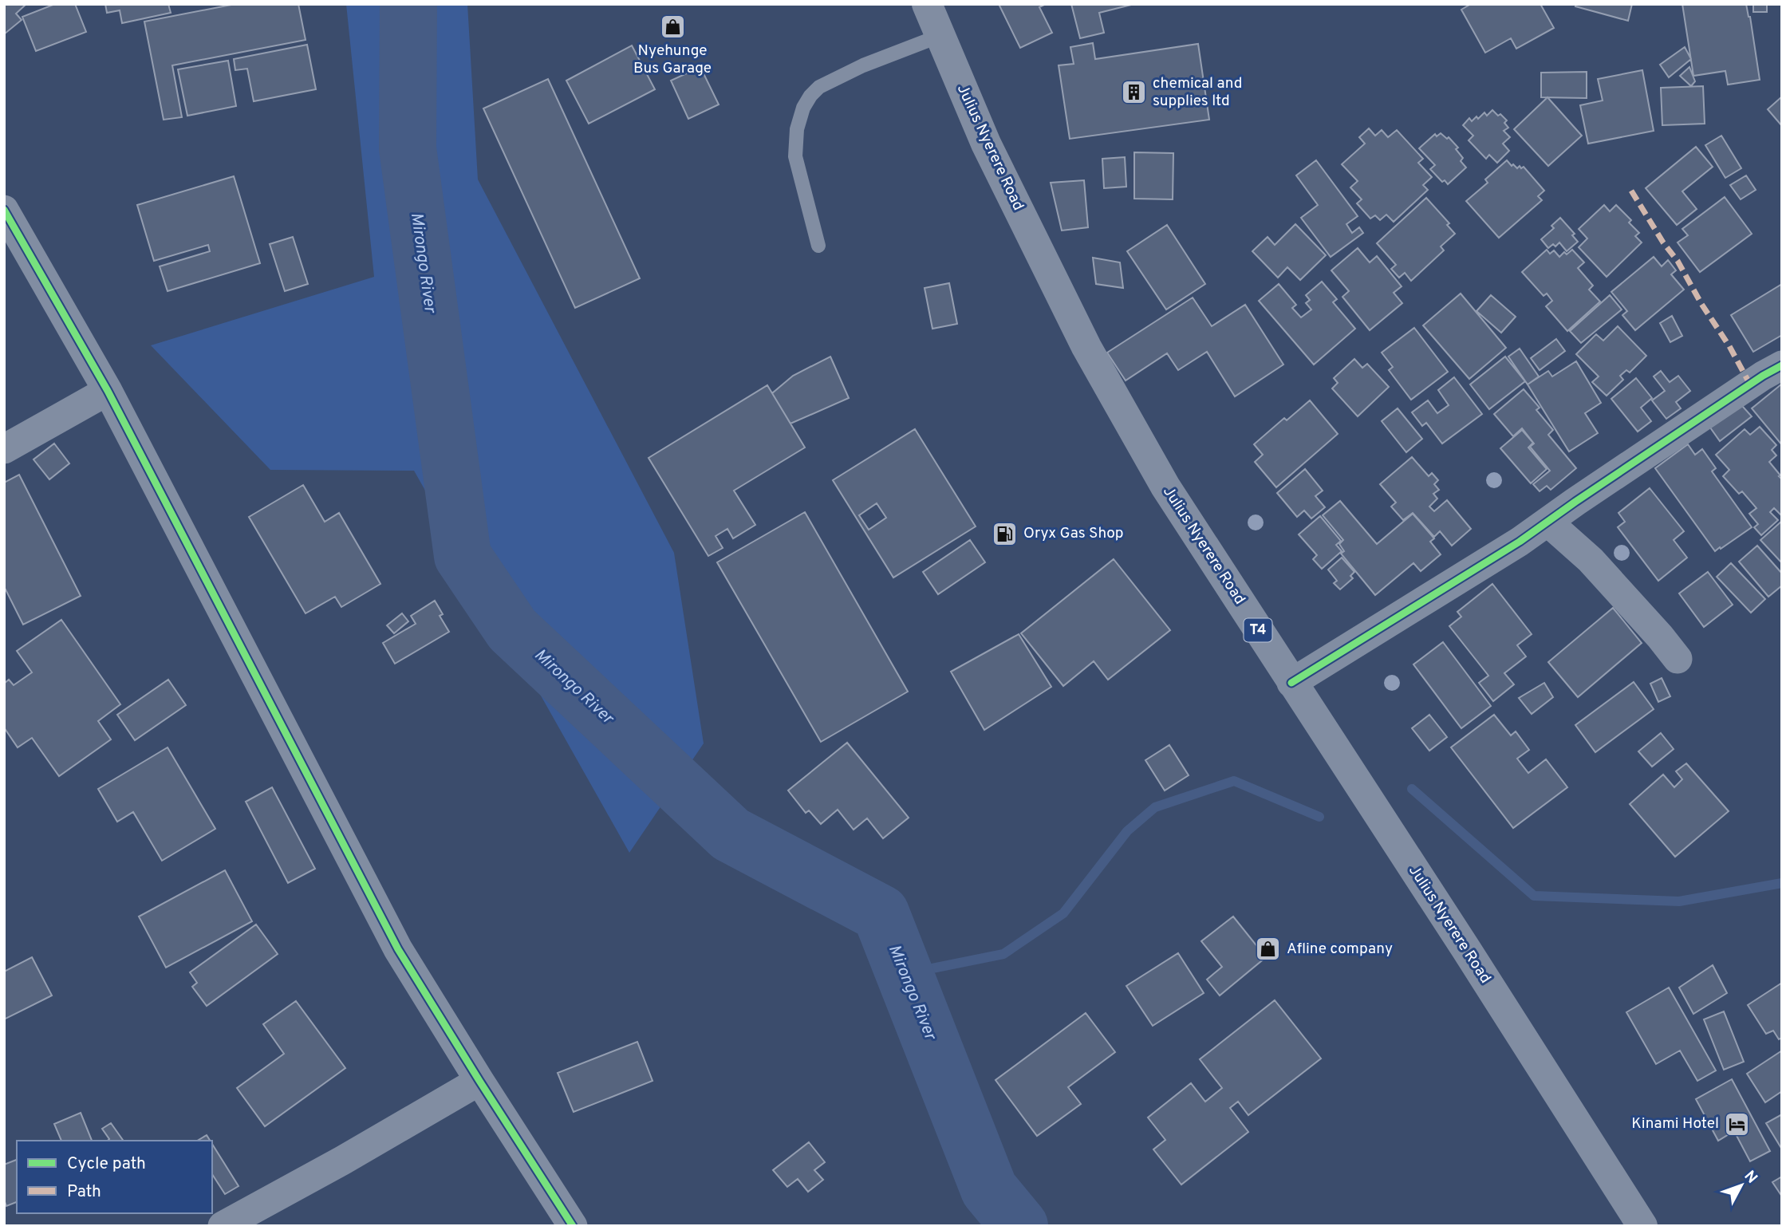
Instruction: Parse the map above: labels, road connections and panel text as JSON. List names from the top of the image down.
{
  "streets": {
    "highway": ["Julius Nyerere Road", "T4"]
  },
  "water": ["Mirongo River"],
  "places": {
    "shop": ["Nyehunge Bus Garage", "Afline company"],
    "building": ["chemical and supplies ltd"],
    "fuel station": ["Oryx Gas Shop"],
    "hotel": ["Kinami Hotel"]
  },
  "legend": ["Cycle path", "Path"],
  "north": "top right"
}
